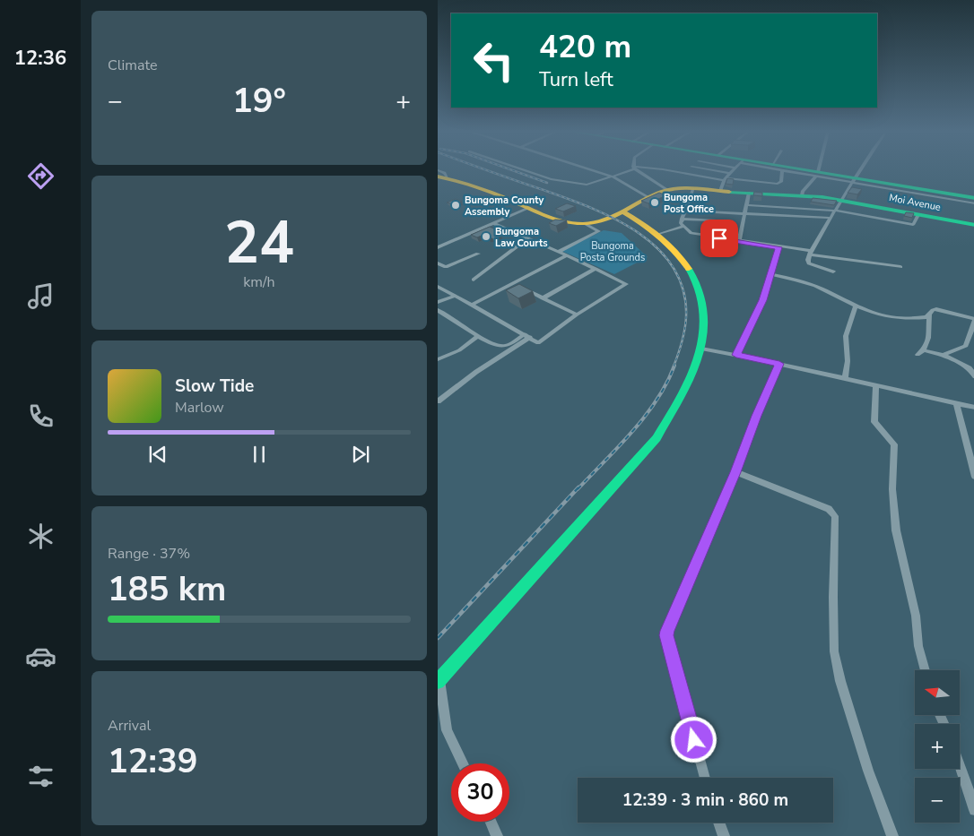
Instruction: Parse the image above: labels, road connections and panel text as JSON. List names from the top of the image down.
{
  "streets": {
    "street": ["Moi Avenue"]
  },
  "parks": ["Bungoma Posta Grounds"],
  "places": ["Bungoma Post Office", "Bungoma County Assembly", "Bungoma Law Courts"],
  "north": "left",
  "page": {
    "tabs": "12:36",
    "tile": [
      "Climate",
      ["24", "km/h"],
      ["Range · 37%", "185 km"],
      ["Arrival", "12:39"]
    ],
    "turn": ["420 m", "Turn left"],
    "heat": ["−", "19°", "+"],
    "song": ["Slow Tide", "Marlow"],
    "map_buttons": ["+", "−"],
    "limit": "30",
    "trip": "12:39 · 3 min · 860 m"
  }
}
